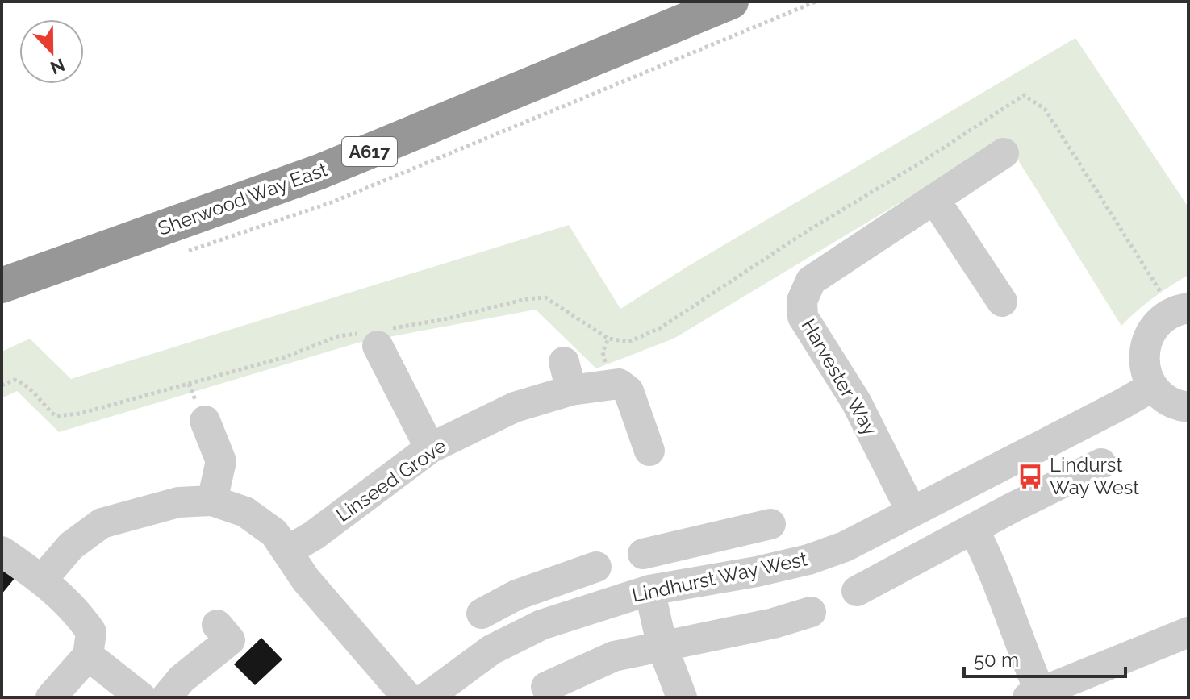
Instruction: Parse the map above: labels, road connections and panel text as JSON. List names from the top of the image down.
{
  "streets": {
    "highway": ["A617", "Sherwood Way East"],
    "street": ["Harvester Way", "Linseed Grove", "Lindhurst Way West"]
  },
  "crossings": [
    ["Harvester Way", "Lindhurst Way West"]
  ],
  "places": {
    "bus stop": ["Lindurst Way West"]
  },
  "scale_bar": "50 m",
  "north": "bottom"
}
